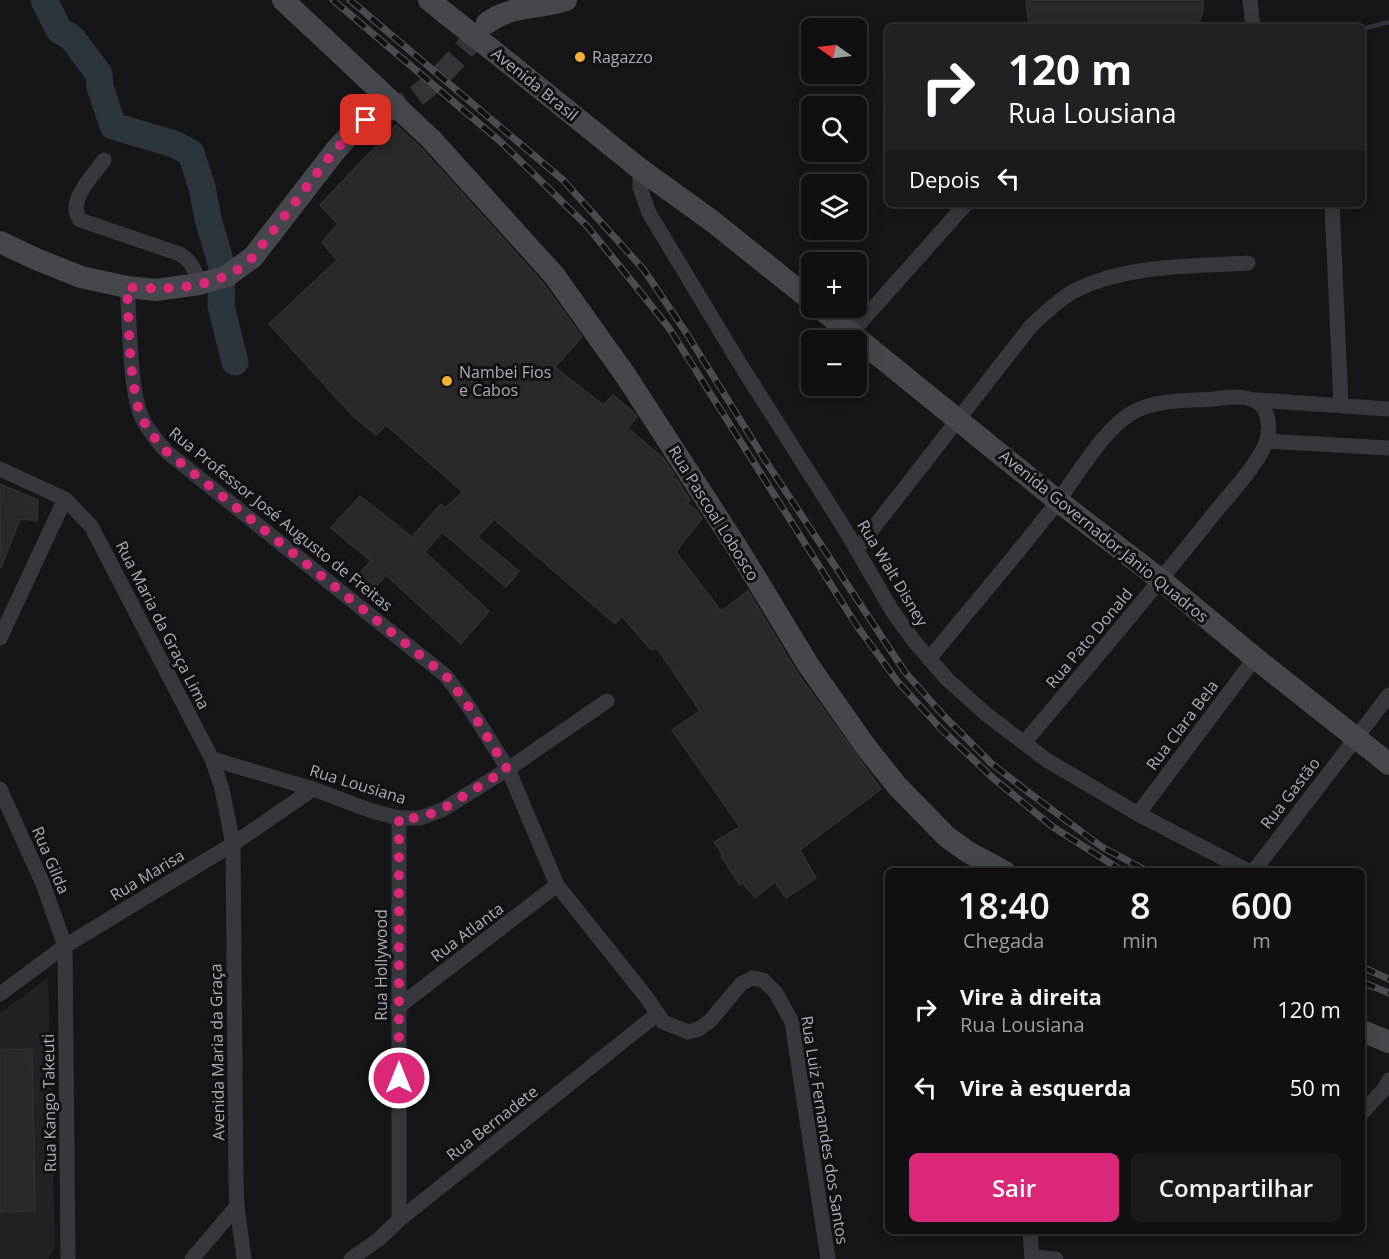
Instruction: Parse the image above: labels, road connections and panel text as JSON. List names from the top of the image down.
{
  "streets": {
    "main road": ["Avenida Brasil", "Rua Pascoal Lobosco", "Avenida Governador Jânio Quadros"],
    "street": [
      "Rua Professor José Augusto de Freitas",
      "Rua Walt Disney",
      "Rua Maria da Graça Lima",
      "Rua Pato Donald",
      "Rua Clara Bela",
      "Rua Lousiana",
      "Rua Gastão",
      "Rua Gilda",
      "Rua Marisa",
      "Rua Atlanta",
      "Rua Hollywood",
      "Avenida Maria da Graça",
      "Rua Kango Takeuti",
      "Rua Bernadete",
      "Rua Luiz Fernandes dos Santos"
    ]
  },
  "crossings": [
    ["Avenida Brasil", "Rua Walt Disney"],
    ["Rua Professor José Augusto de Freitas", "Rua Lousiana"],
    ["Rua Professor José Augusto de Freitas", "Rua Atlanta"],
    ["Rua Professor José Augusto de Freitas", "Rua Bernadete"],
    ["Rua Professor José Augusto de Freitas", "Rua Luiz Fernandes dos Santos"],
    ["Avenida Governador Jânio Quadros", "Rua Pato Donald"],
    ["Avenida Governador Jânio Quadros", "Rua Clara Bela"],
    ["Avenida Governador Jânio Quadros", "Rua Gastão"],
    ["Rua Walt Disney", "Rua Pato Donald"],
    ["Rua Walt Disney", "Rua Clara Bela"],
    ["Rua Maria da Graça Lima", "Rua Lousiana"],
    ["Rua Maria da Graça Lima", "Rua Marisa"],
    ["Rua Maria da Graça Lima", "Avenida Maria da Graça"],
    ["Rua Lousiana", "Rua Marisa"],
    ["Rua Lousiana", "Rua Hollywood"],
    ["Rua Gilda", "Rua Marisa"],
    ["Rua Gilda", "Rua Kango Takeuti"],
    ["Rua Marisa", "Avenida Maria da Graça"],
    ["Rua Marisa", "Rua Kango Takeuti"],
    ["Rua Atlanta", "Rua Hollywood"],
    ["Rua Hollywood", "Rua Bernadete"],
    ["Rua Bernadete", "Rua Luiz Fernandes dos Santos"]
  ],
  "places": ["Ragazzo", "Nambei Fios e Cabos"],
  "north": "left",
  "page": {
    "map_buttons": ["+", "−"],
    "turn": ["120 m", "Rua Lousiana"],
    "then": "Depois",
    "eta": [
      "18:40",
      "Chegada",
      "8",
      "min",
      "600",
      "m"
    ],
    "list": [
      {
        "name": "Vire à direita",
        "note": "Rua Lousiana",
        "value": "120 m"
      },
      {
        "name": "Vire à esquerda",
        "value": "50 m"
      }
    ],
    "buttons": ["Sair", "Compartilhar"]
  }
}
